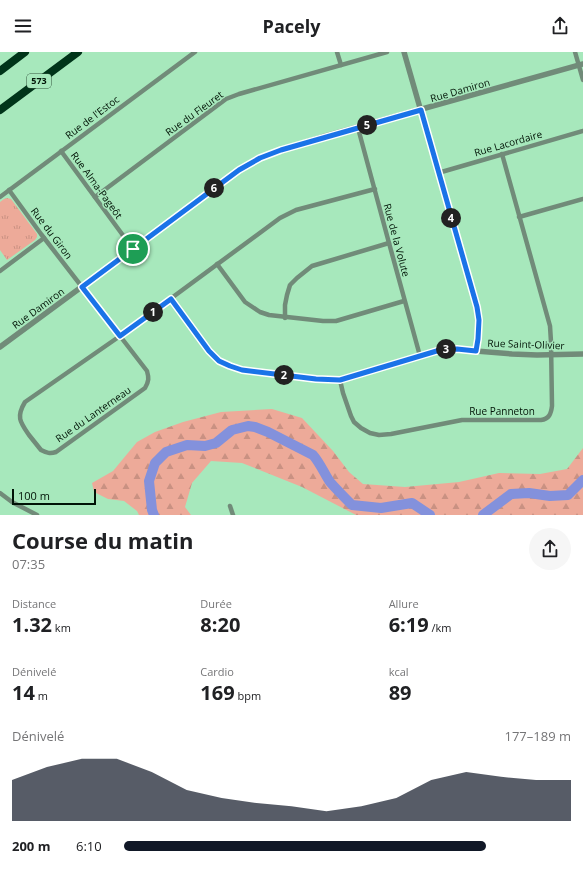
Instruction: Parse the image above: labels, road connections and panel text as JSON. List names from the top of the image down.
{
  "streets": {
    "highway": ["573"],
    "street": [
      "Rue Damiron",
      "Rue du Fleuret",
      "Rue de l'Estoc",
      "Rue Lacordaire",
      "Rue Alma-Pageôt",
      "Rue du Giron",
      "Rue de la Volute",
      "Rue Saint-Olivier",
      "Rue Panneton",
      "Rue du Lanterneau"
    ]
  },
  "crossings": [
    ["Rue Damiron", "Rue Alma-Pageôt"],
    ["Rue Damiron", "Rue du Giron"],
    ["Rue Damiron", "Rue de la Volute"],
    ["Rue Damiron", "Rue du Lanterneau"],
    ["Rue du Fleuret", "Rue Alma-Pageôt"],
    ["Rue de l'Estoc", "Rue Alma-Pageôt"],
    ["Rue de l'Estoc", "Rue du Giron"],
    ["Rue Lacordaire", "Rue Panneton"],
    ["Rue du Giron", "Rue du Lanterneau"],
    ["Rue de la Volute", "Rue Saint-Olivier"],
    ["Rue de la Volute", "Rue du Lanterneau"],
    ["Rue Saint-Olivier", "Rue Panneton"],
    ["Rue Saint-Olivier", "Rue du Lanterneau"]
  ],
  "scale_bar": "100 m",
  "page": {
    "header": "Pacely",
    "pins": [
      "5",
      "6",
      "4",
      "1",
      "3",
      "2"
    ],
    "scale": "100 m",
    "heading": ["Course du matin", "07:35"],
    "stats": [
      ["Distance", "1.32 km"],
      ["Durée", "8:20"],
      ["Allure", "6:19 /km"],
      ["Dénivelé", "14 m"],
      ["Cardio", "169 bpm"],
      ["kcal", "89"]
    ],
    "chart": ["Dénivelé", "177–189 m"],
    "list": [
      {
        "name": "200 m",
        "note": "6:10"
      }
    ]
  }
}
